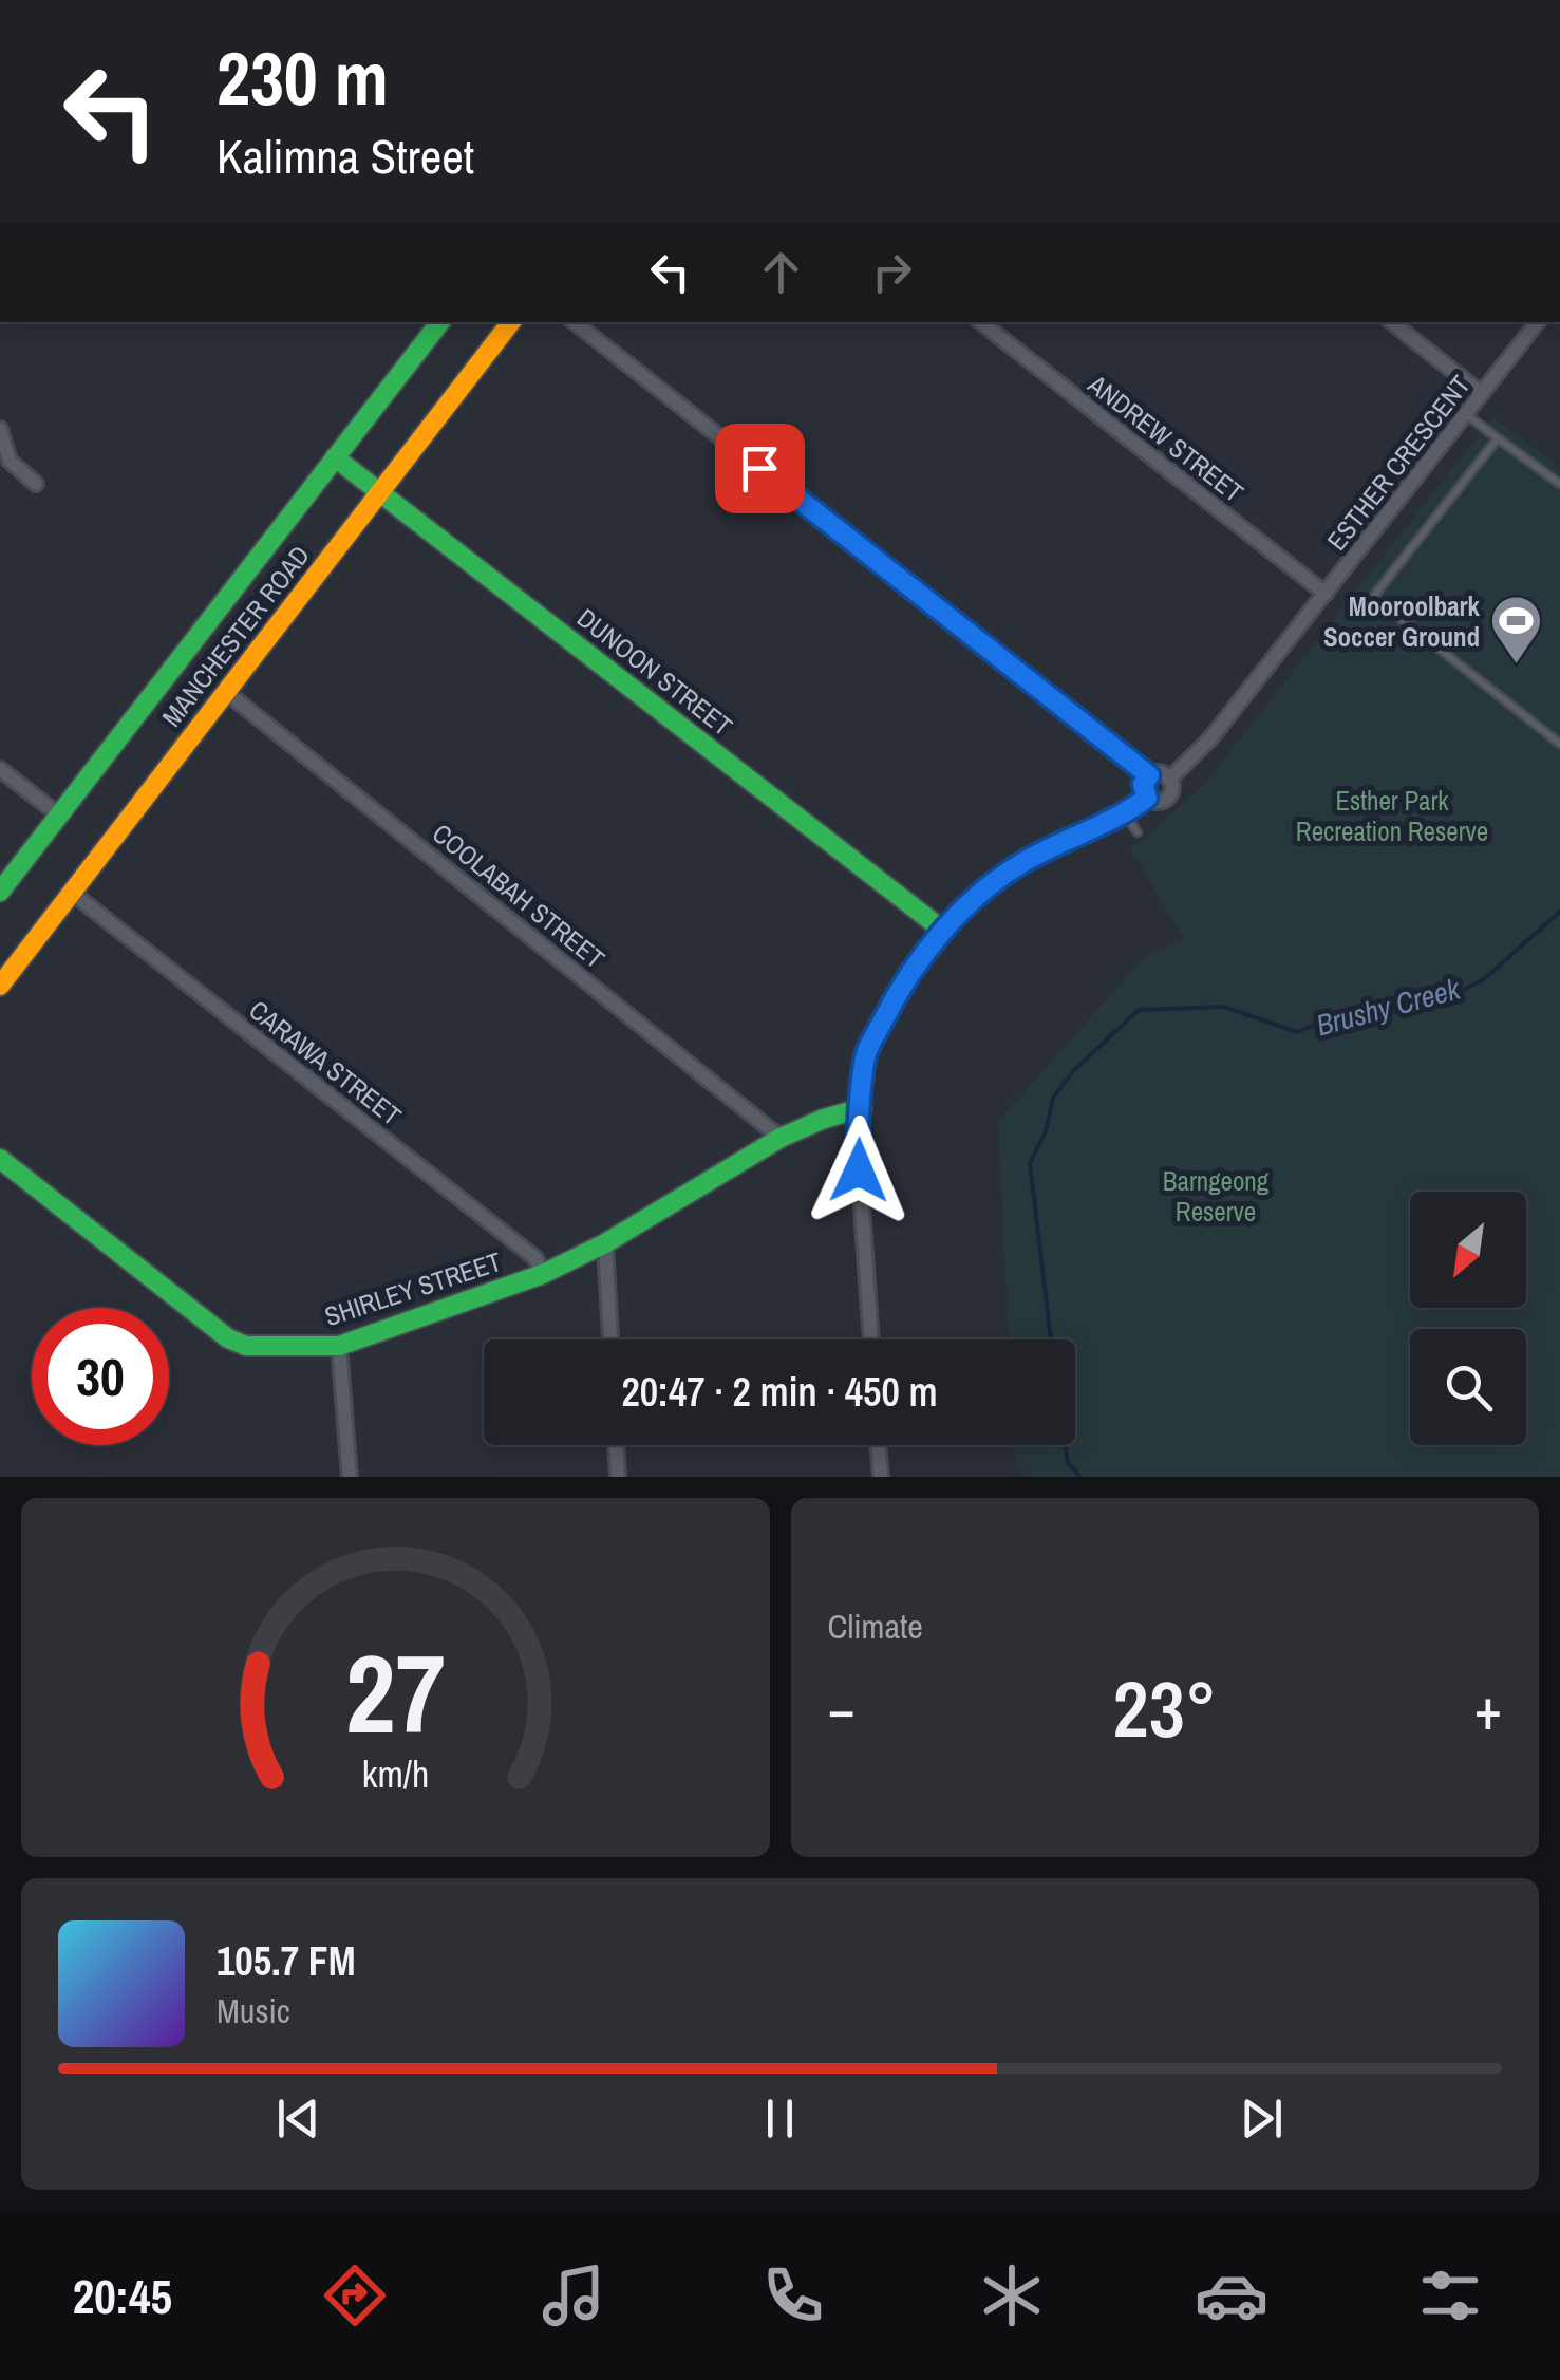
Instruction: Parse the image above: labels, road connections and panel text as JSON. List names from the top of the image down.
{
  "streets": {
    "street": [
      "ANDREW STREET",
      "ESTHER CRESCENT",
      "MANCHESTER ROAD",
      "DUNOON STREET",
      "COOLABAH STREET",
      "CARAWA STREET",
      "SHIRLEY STREET"
    ]
  },
  "crossings": [
    ["ANDREW STREET", "ESTHER CRESCENT"],
    ["MANCHESTER ROAD", "DUNOON STREET"],
    ["MANCHESTER ROAD", "COOLABAH STREET"],
    ["MANCHESTER ROAD", "CARAWA STREET"],
    ["COOLABAH STREET", "SHIRLEY STREET"],
    ["CARAWA STREET", "SHIRLEY STREET"]
  ],
  "water": ["Brushy Creek"],
  "parks": ["Esther Park Recreation Reserve", "Barngeong Reserve"],
  "places": {
    "sports": ["Mooroolbark Soccer Ground"]
  },
  "north": "bottom left",
  "page": {
    "turn": ["230 m", "Kalimna Street"],
    "limit": "30",
    "trip": "20:47 · 2 min · 450 m",
    "tile": "Climate",
    "heat": ["−", "23°", "+"],
    "song": ["105.7 FM", "Music"],
    "tabs": "20:45",
    "gauge": ["27", "km/h"]
  }
}
